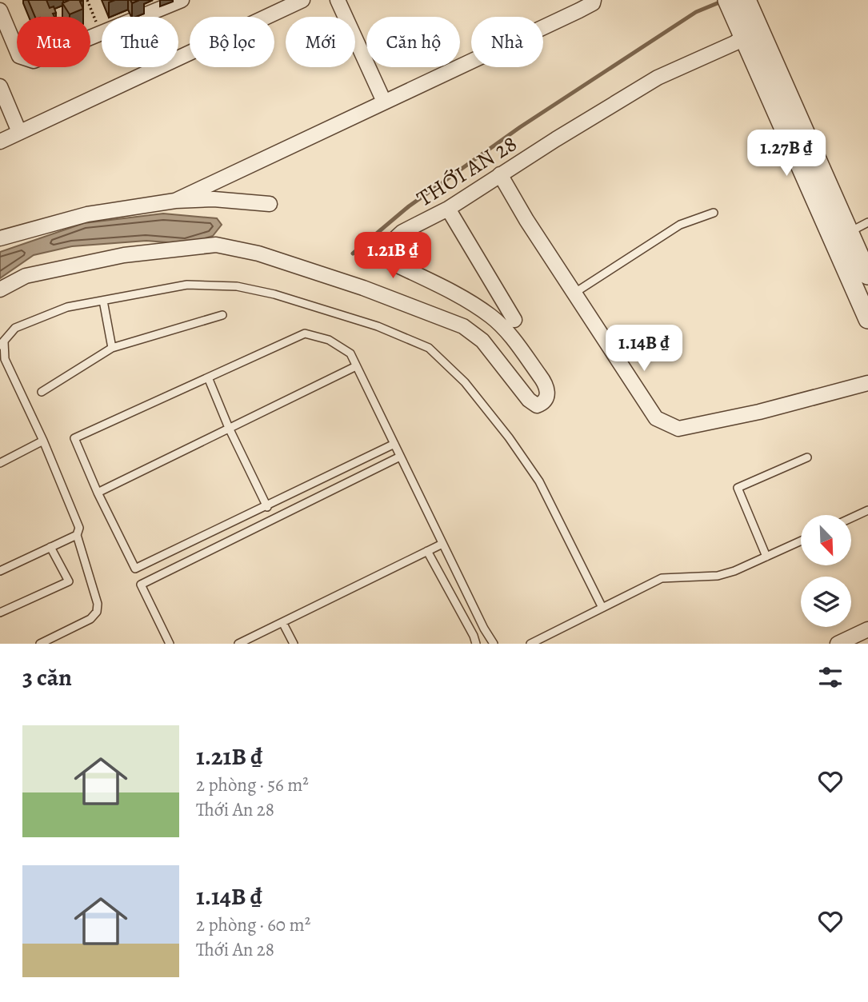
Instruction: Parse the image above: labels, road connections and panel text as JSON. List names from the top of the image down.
{
  "streets": {
    "street": ["THỚI AN 28"]
  },
  "north": "bottom right",
  "page": {
    "chip": [
      "Mua",
      "Thuê",
      "Bộ lọc",
      "Mới",
      "Căn hộ",
      "Nhà"
    ],
    "price": ["1.27B ₫", "1.21B ₫", "1.14B ₫"],
    "heading": "3 căn",
    "list": [
      {
        "name": "1.21B ₫",
        "note": "2 phòng · 56 m² · Thới An 28"
      },
      {
        "name": "1.14B ₫",
        "note": "2 phòng · 60 m² · Thới An 28"
      }
    ]
  }
}
